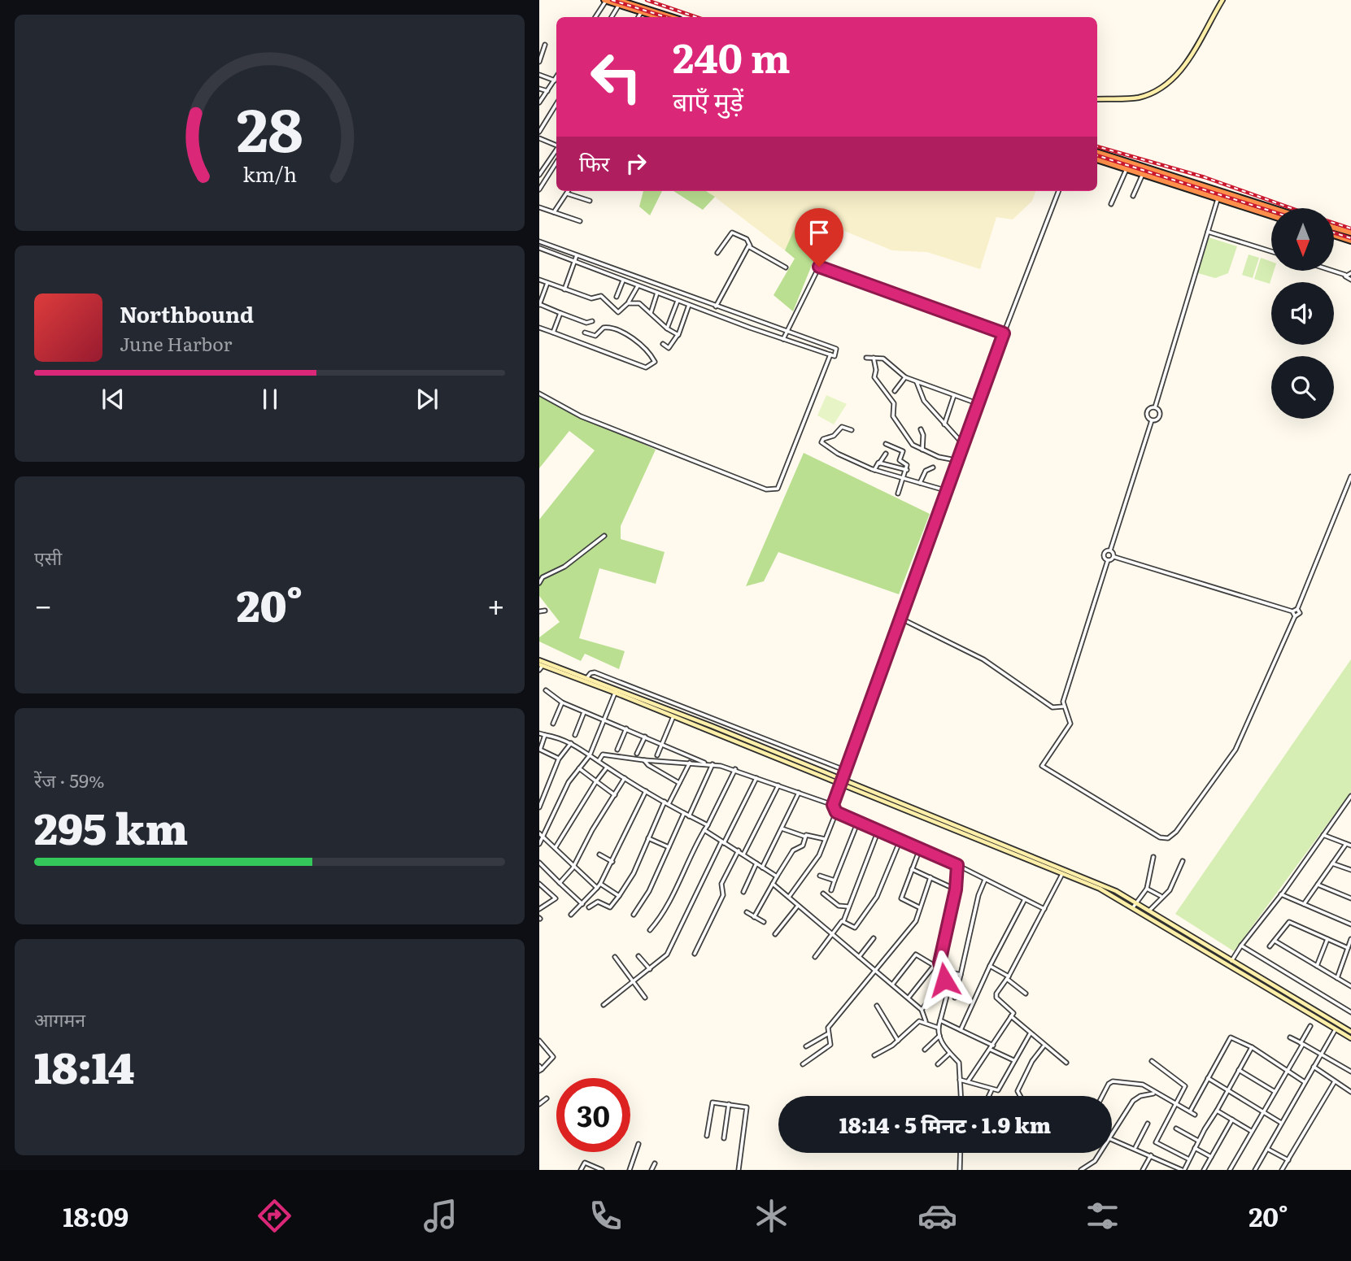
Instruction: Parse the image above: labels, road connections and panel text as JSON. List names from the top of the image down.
{
  "north": "bottom",
  "page": {
    "turn": ["240 m", "बाएँ मुड़ें"],
    "then": "फिर",
    "song": ["Northbound", "June Harbor"],
    "tile": [
      "एसी",
      ["रेंज · 59%", "295 km"],
      ["आगमन", "18:14"]
    ],
    "heat": ["−", "20°", "+"],
    "limit": "30",
    "trip": "18:14 · 5 मिनट · 1.9 km",
    "tabs": ["18:09", "20°"],
    "gauge": ["28", "km/h"]
  }
}
